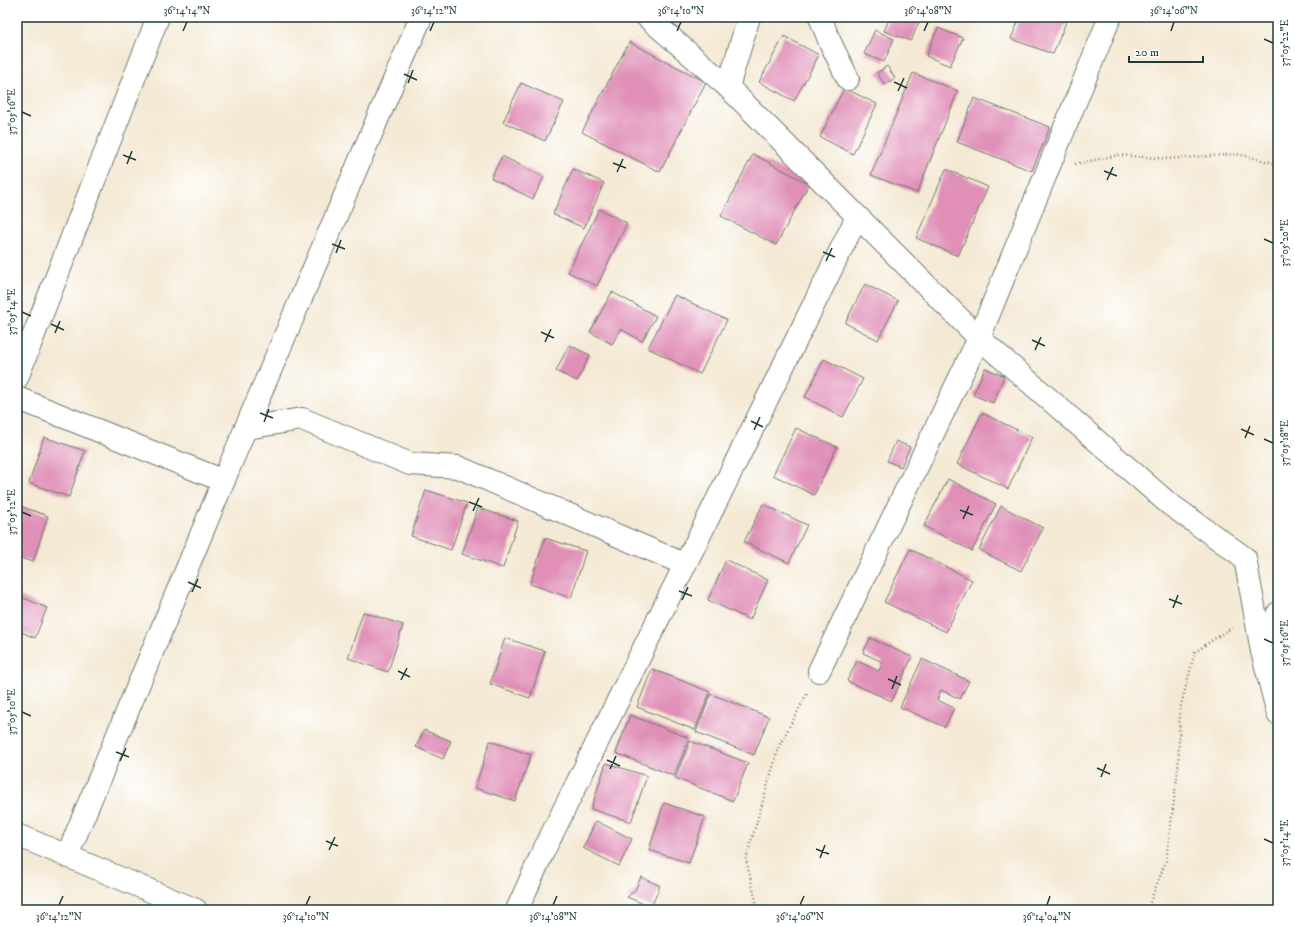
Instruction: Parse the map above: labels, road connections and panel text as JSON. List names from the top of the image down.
{
  "scale_bar": "20 m",
  "coordinates": [
    "36°14'14\"N",
    "36°14'12\"N",
    "36°14'10\"N",
    "36°14'08\"N",
    "36°14'06\"N",
    "37°05'22\"E",
    "37°05'16\"E",
    "37°05'20\"E",
    "37°05'14\"E",
    "37°05'18\"E",
    "37°05'12\"E",
    "37°05'10\"E",
    "36°14'04\"N"
  ]
}
